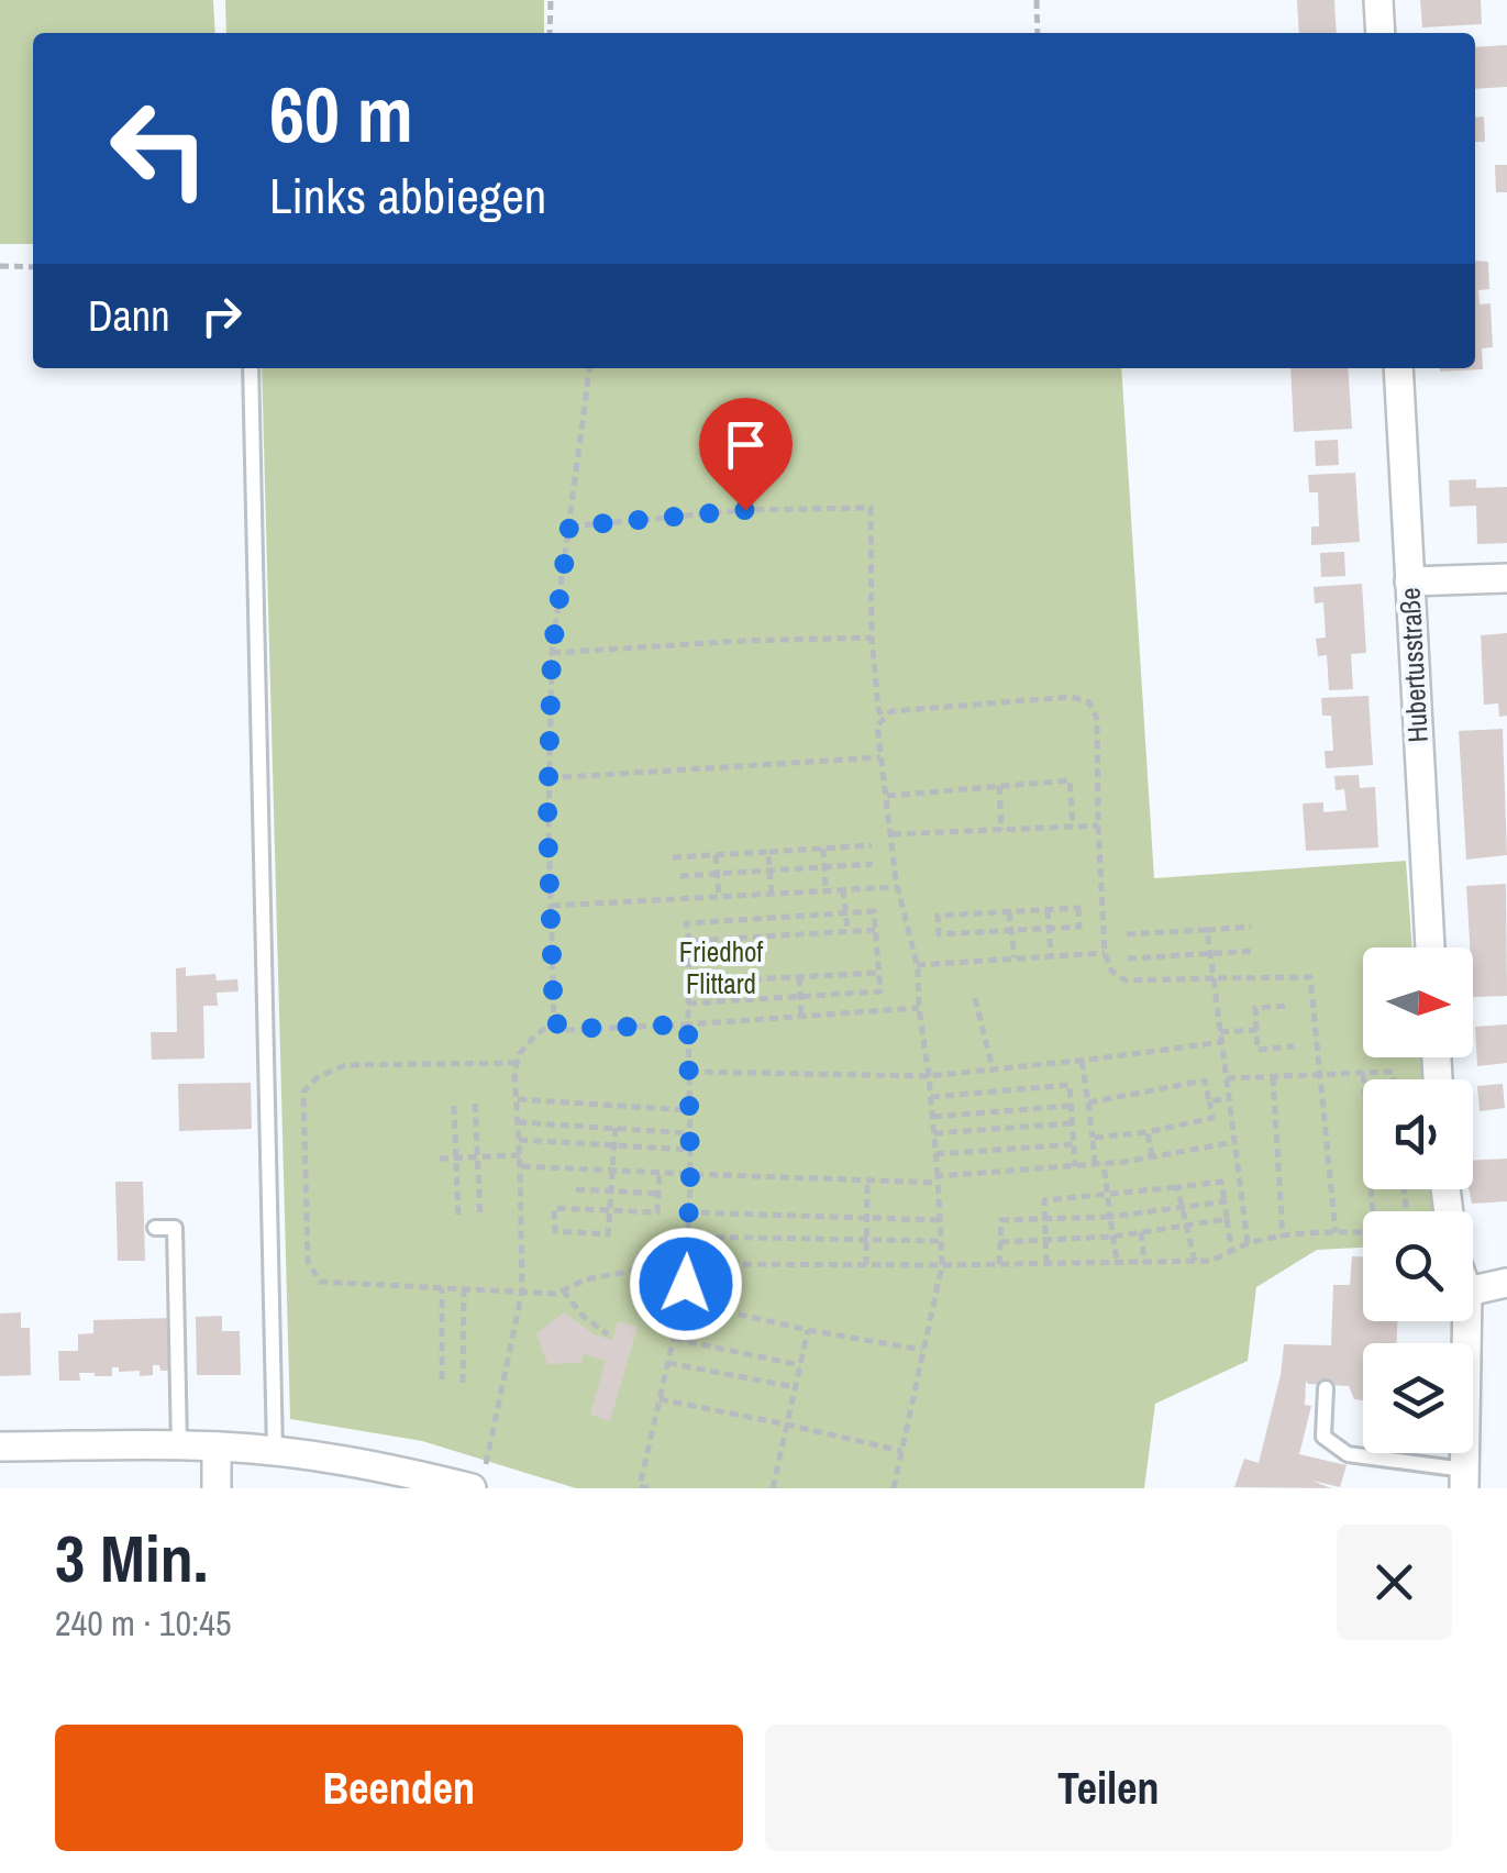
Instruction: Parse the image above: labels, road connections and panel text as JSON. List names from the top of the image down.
{
  "streets": {
    "street": ["Hubertusstraße"]
  },
  "parks": ["Friedhof Flittard"],
  "north": "right",
  "page": {
    "turn": ["60 m", "Links abbiegen"],
    "then": "Dann",
    "heading": ["3 Min.", "240 m · 10:45"],
    "buttons": ["Beenden", "Teilen"]
  }
}
